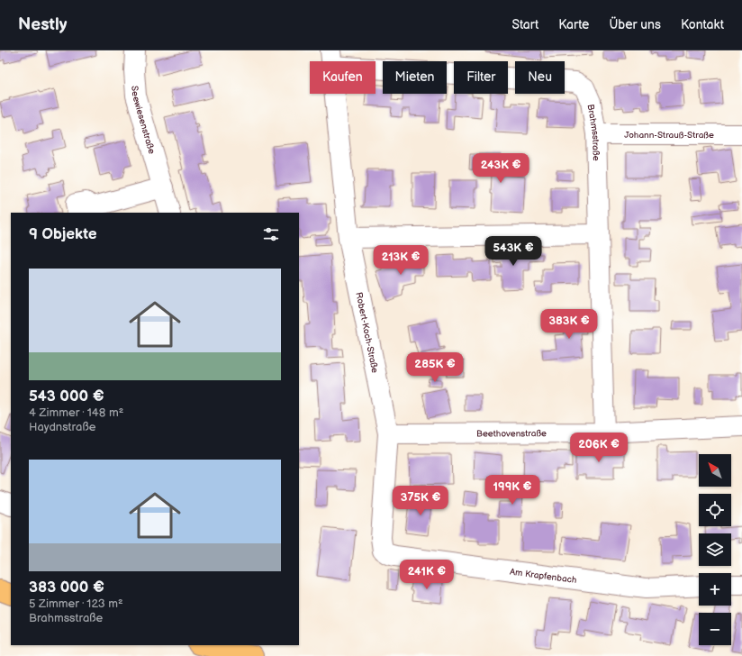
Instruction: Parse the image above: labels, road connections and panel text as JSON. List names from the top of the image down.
{
  "streets": {
    "street": [
      "Seewiesenstraße",
      "Brahmsstraße",
      "Johann-Strauß-Straße",
      "Robert-Koch-Straße",
      "Beethovenstraße",
      "Am Krapfenbach"
    ]
  },
  "crossings": [
    ["Brahmsstraße", "Johann-Strauß-Straße"],
    ["Brahmsstraße", "Robert-Koch-Straße"],
    ["Brahmsstraße", "Beethovenstraße"],
    ["Robert-Koch-Straße", "Beethovenstraße"],
    ["Robert-Koch-Straße", "Am Krapfenbach"]
  ],
  "north": "top left",
  "page": {
    "header": "Nestly",
    "nav": [
      "Start",
      "Karte",
      "Über uns",
      "Kontakt"
    ],
    "chip": [
      "Kaufen",
      "Mieten",
      "Filter",
      "Neu"
    ],
    "price": [
      "243K €",
      "543K €",
      "213K €",
      "383K €",
      "285K €",
      "206K €",
      "199K €",
      "375K €",
      "241K €"
    ],
    "heading": "9 Objekte",
    "list": [
      {
        "name": "543 000 €",
        "note": "4 Zimmer · 148 m² · Haydnstraße"
      },
      {
        "name": "383 000 €",
        "note": "5 Zimmer · 123 m² · Brahmsstraße"
      }
    ],
    "map_buttons": ["+", "−"]
  }
}
